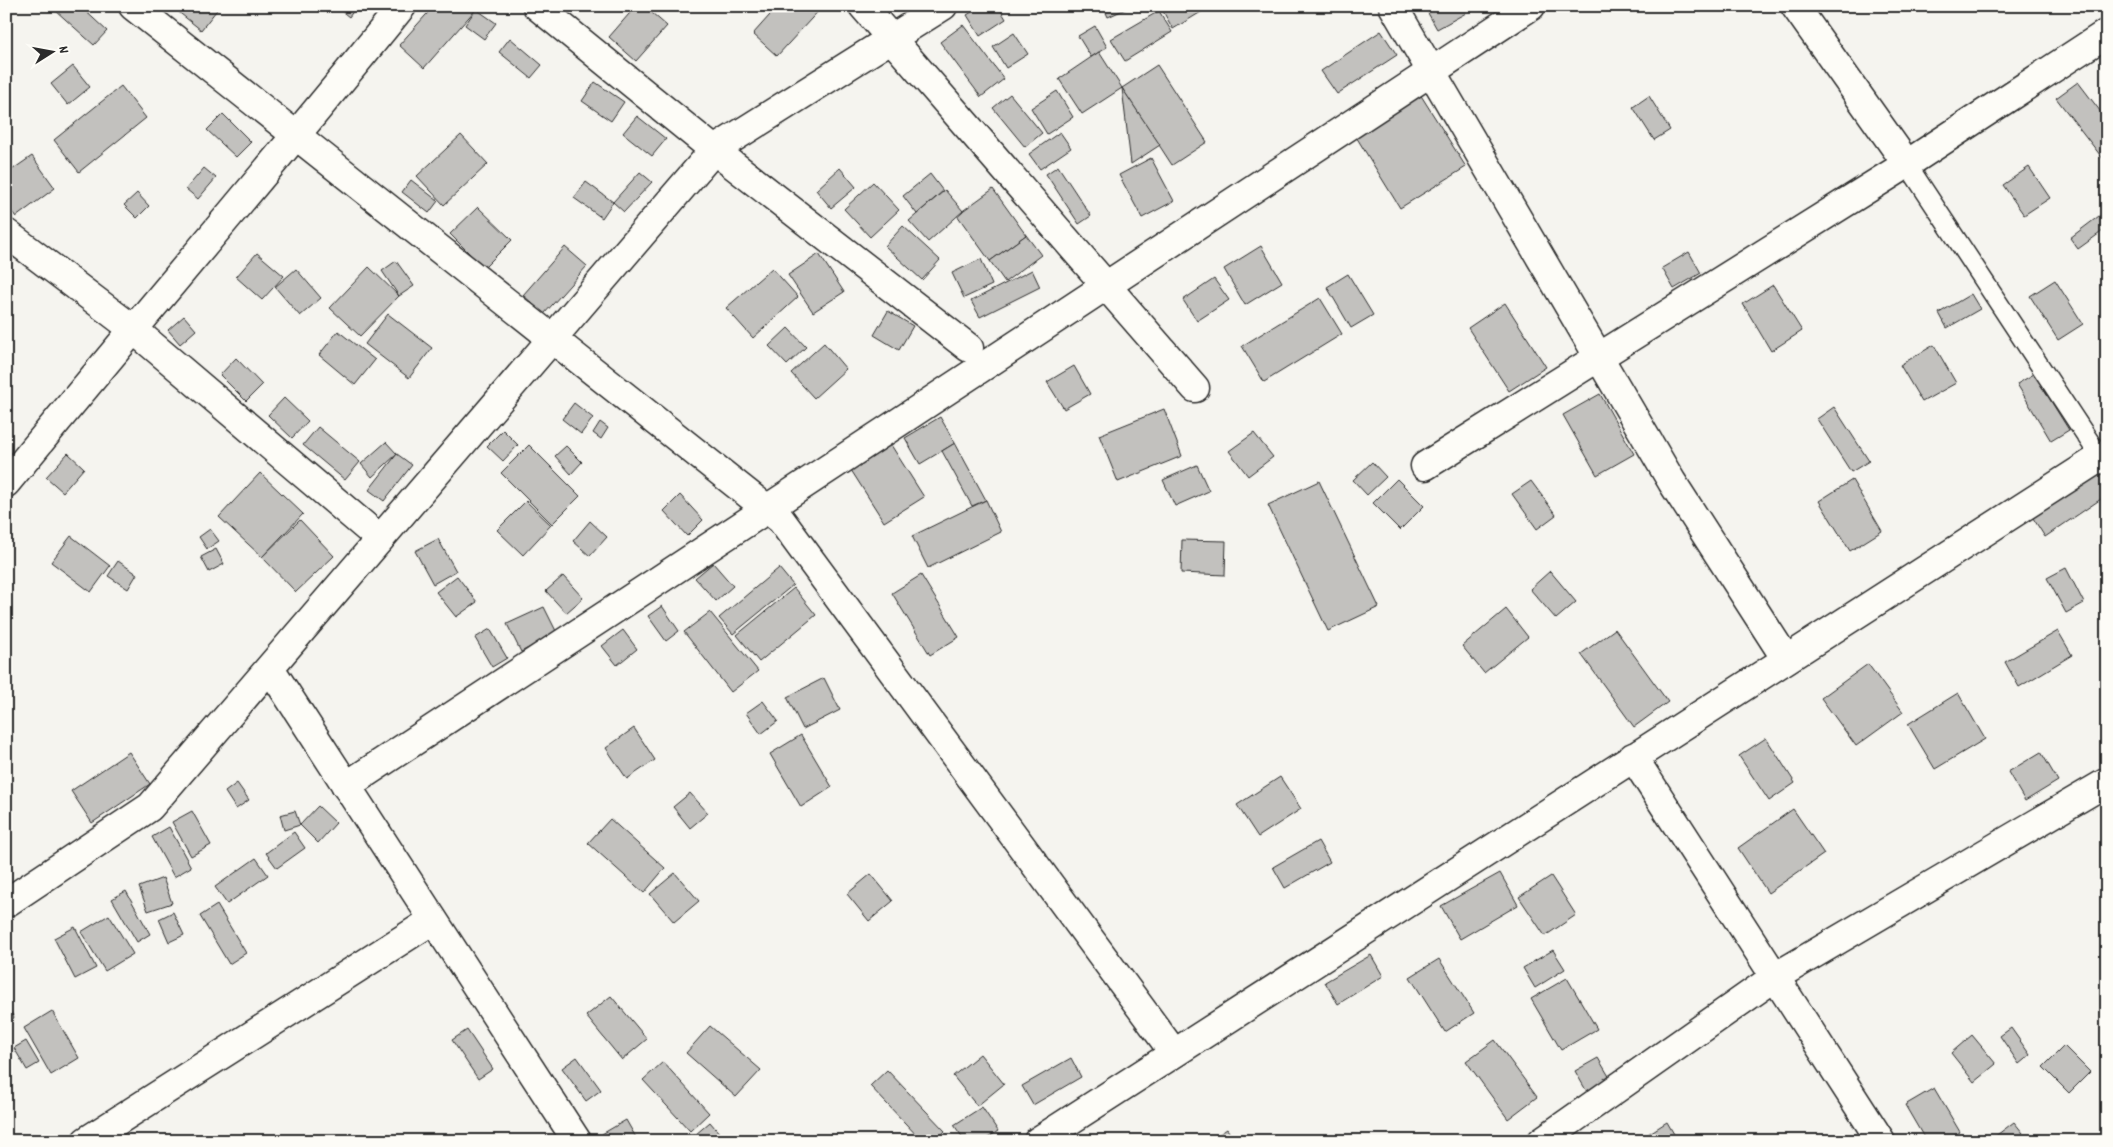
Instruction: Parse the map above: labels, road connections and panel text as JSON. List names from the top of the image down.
{
  "north": "right"
}
